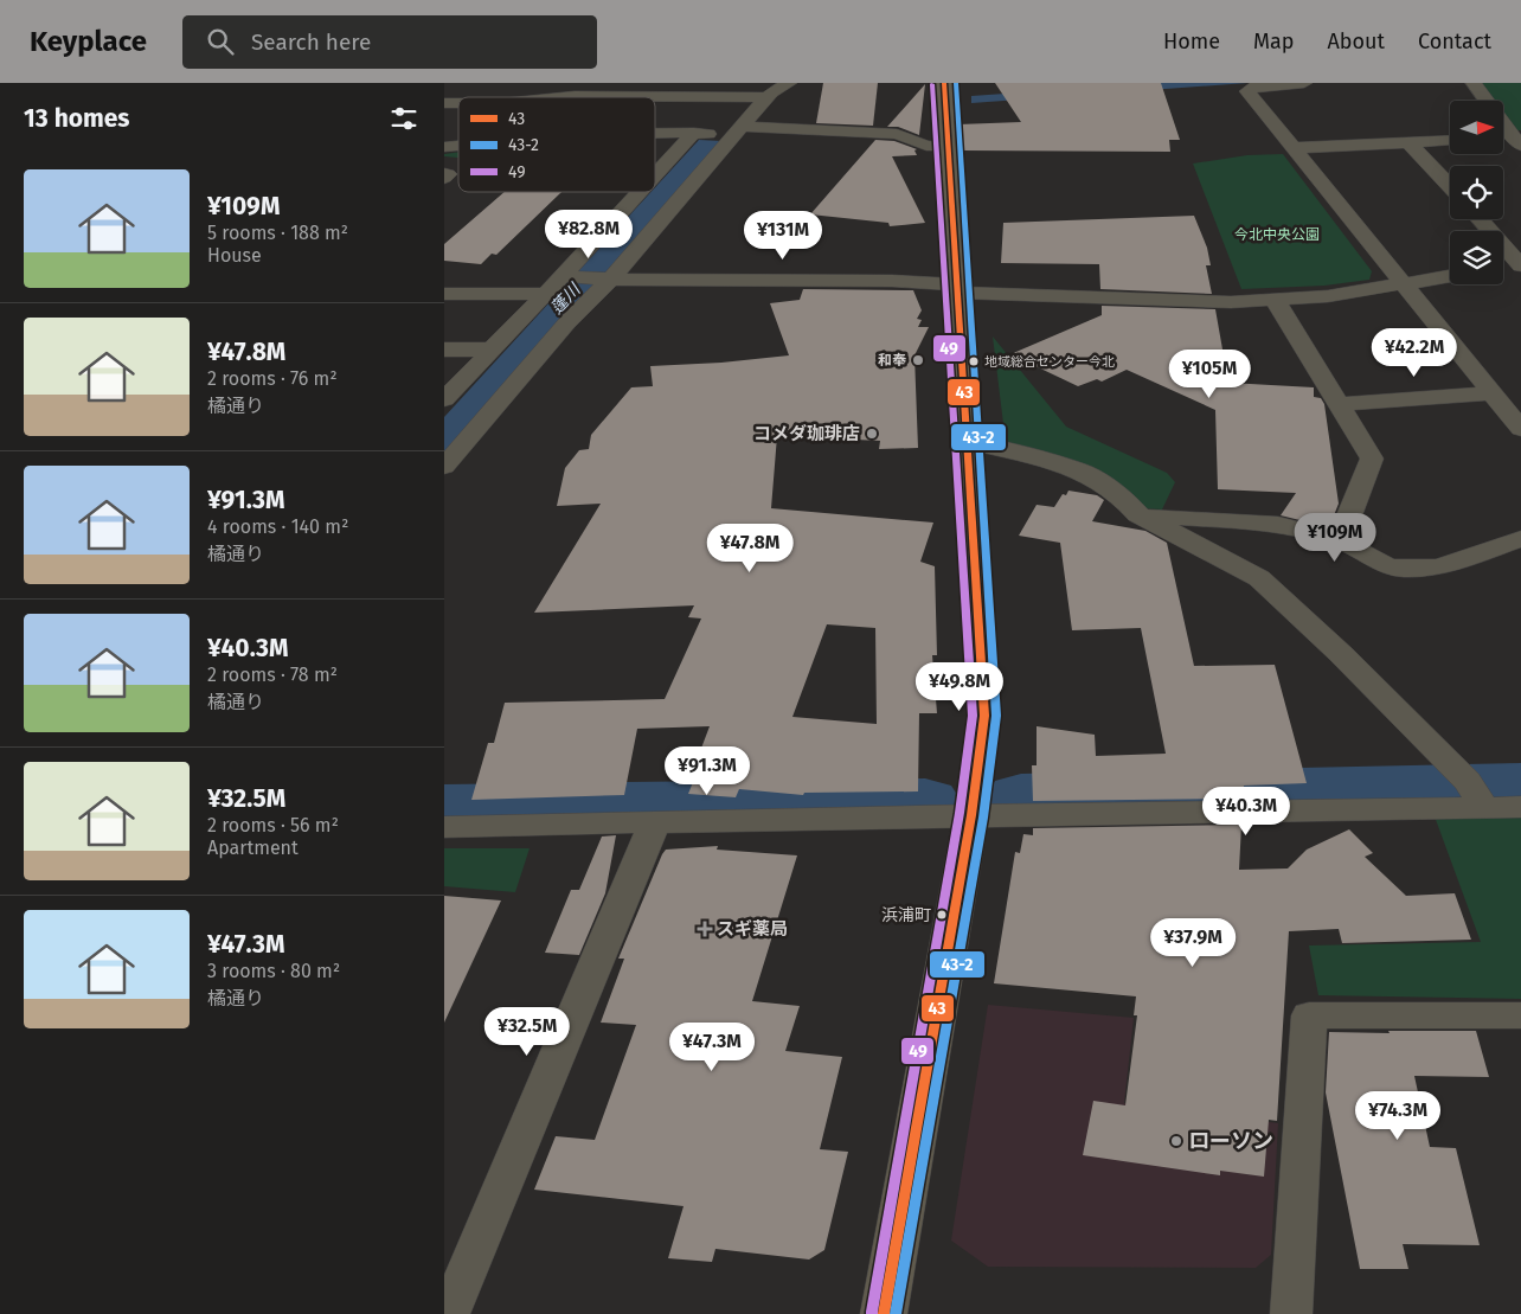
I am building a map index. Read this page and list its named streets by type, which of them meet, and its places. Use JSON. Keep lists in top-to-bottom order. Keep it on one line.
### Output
{"water":["蓬川"],"parks":["今北中央公園"],"places":{"other":["和奉","地域総合センター今北","コメダ珈琲店","浜浦町","ローソン"],"health":["スギ薬局"]},"lines":["transit line 43","transit line 43-2","transit line 49"],"legend":["43","43-2","49"],"north":"right","page":{"header":"Keyplace","search":"Search here","nav":["Home","Map","About","Contact"],"heading":"13 homes","list":[{"name":"¥109M","note":"5 rooms · 188 m² · House"},{"name":"¥47.8M","note":"2 rooms · 76 m² · 橘通り"},{"name":"¥91.3M","note":"4 rooms · 140 m² · 橘通り"},{"name":"¥40.3M","note":"2 rooms · 78 m² · 橘通り"},{"name":"¥32.5M","note":"2 rooms · 56 m² · Apartment"},{"name":"¥47.3M","note":"3 rooms · 80 m² · 橘通り"}],"price":["¥82.8M","¥131M","¥42.2M","¥105M","¥109M","¥47.8M","¥49.8M","¥91.3M","¥40.3M","¥37.9M","¥32.5M","¥47.3M","¥74.3M"]}}
